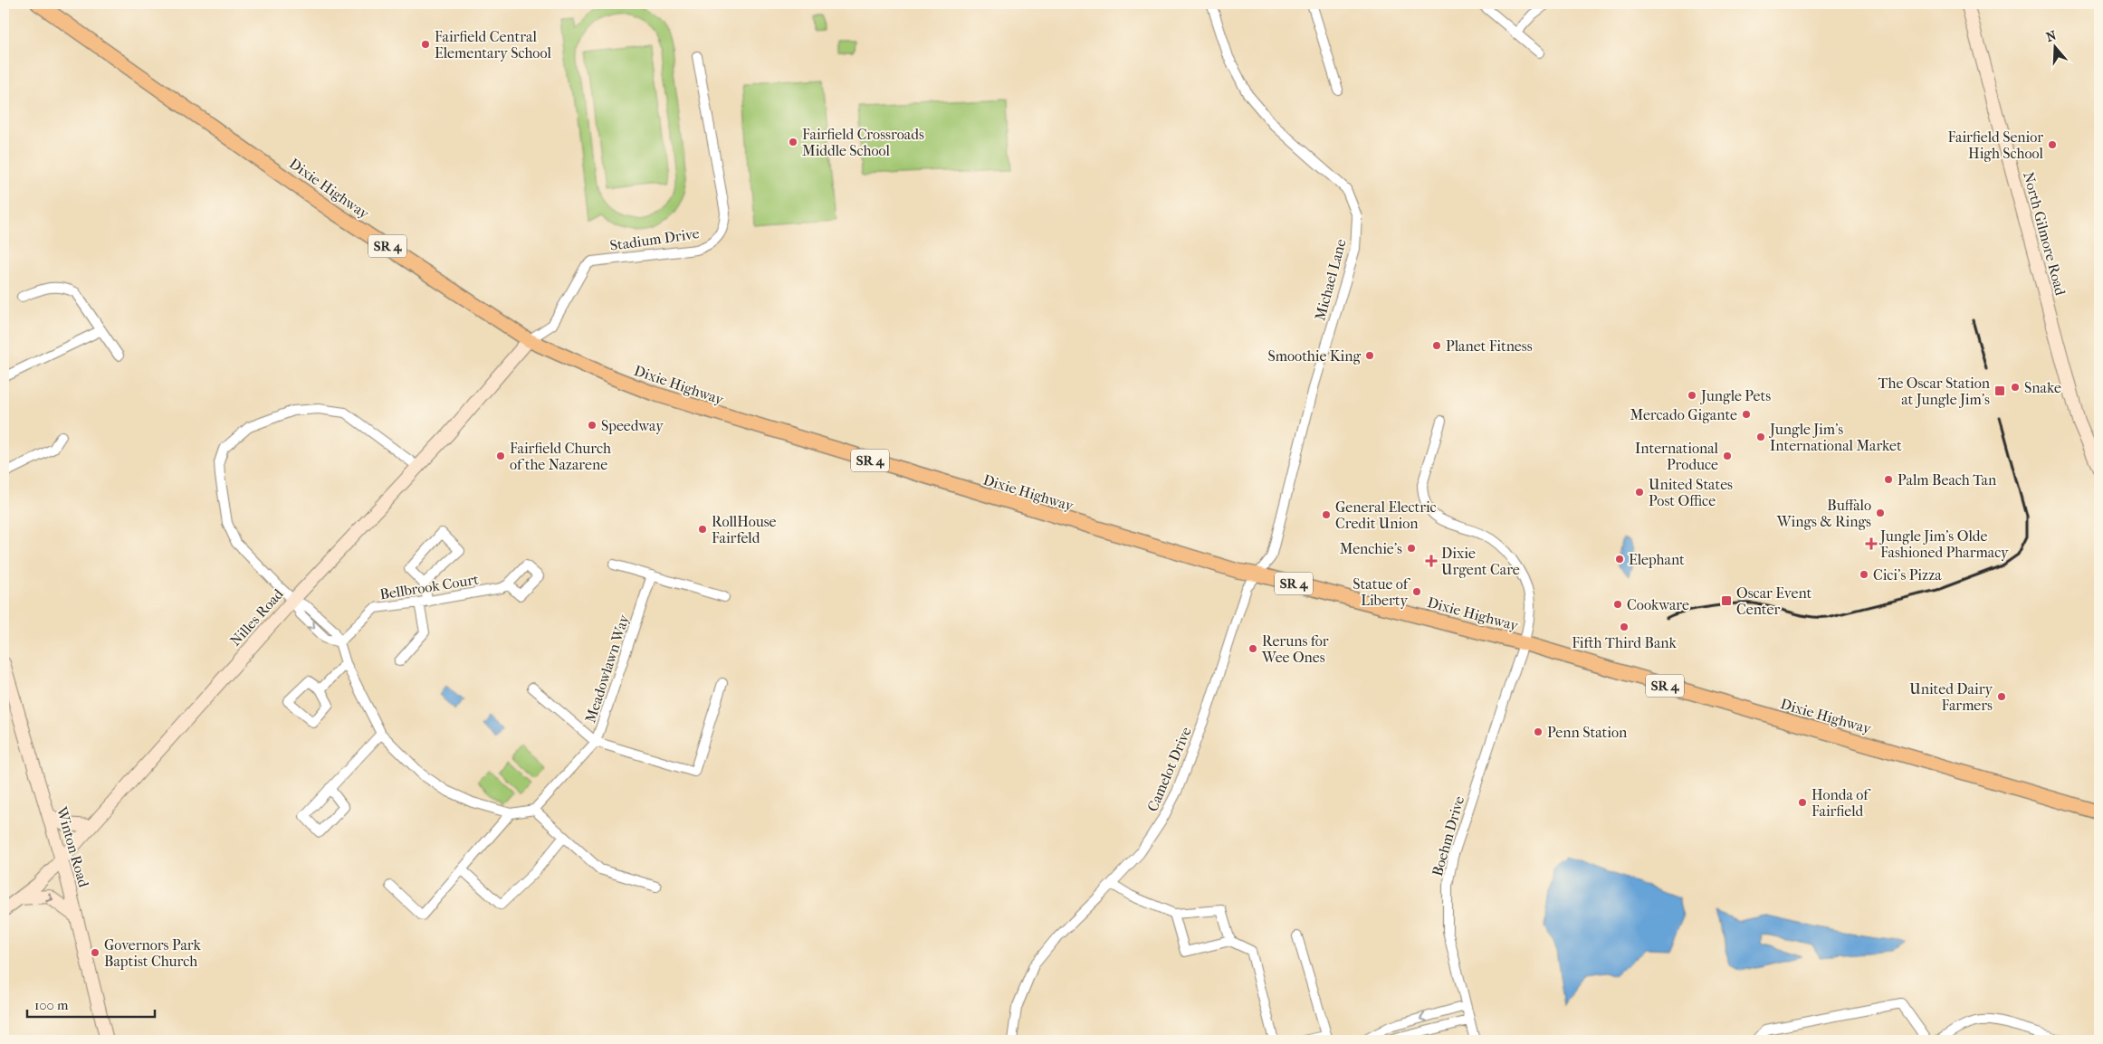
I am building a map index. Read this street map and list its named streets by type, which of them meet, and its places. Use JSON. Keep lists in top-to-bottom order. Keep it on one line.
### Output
{"streets":{"main road":["Dixie Highway","SR 4"],"street":["North Gilmore Road","Stadium Drive","Michael Lane","Bellbrook Court","Nilles Road","Meadowlawn Way","Camelot Drive","Boehm Drive","Winton Road"]},"crossings":[["Dixie Highway","Stadium Drive"],["Dixie Highway","Michael Lane"],["Dixie Highway","Nilles Road"],["Dixie Highway","Camelot Drive"],["Dixie Highway","Boehm Drive"],["Stadium Drive","Nilles Road"],["Michael Lane","Camelot Drive"],["Nilles Road","Winton Road"]],"places":{"other":["Fairfield Central Elementary School","Fairfield Crossroads Middle School","Fairfield Senior High School","Planet Fitness","Smoothie King","Snake","Jungle Pets","Mercado Gigante","Speedway","Jungle Jim’s International Market","Fairfield Church of the Nazarene","International Produce","Palm Beach Tan","United States Post Office","Buffalo Wings & Rings","General Electric Credit Union","RollHouse Fairfeld","Menchie's","Elephant","Cici’s Pizza","Statue of Liberty","Cookware","Fifth Third Bank","Reruns for Wee Ones","United Dairy Farmers","Penn Station","Honda of Fairfield","Governors Park Baptist Church"],"transit":["The Oscar Station at Jungle Jim's","Oscar Event Center"],"health":["Jungle Jim’s Olde Fashioned Pharmacy","Dixie Urgent Care"]},"scale_bar":"100 m","north":"top"}
